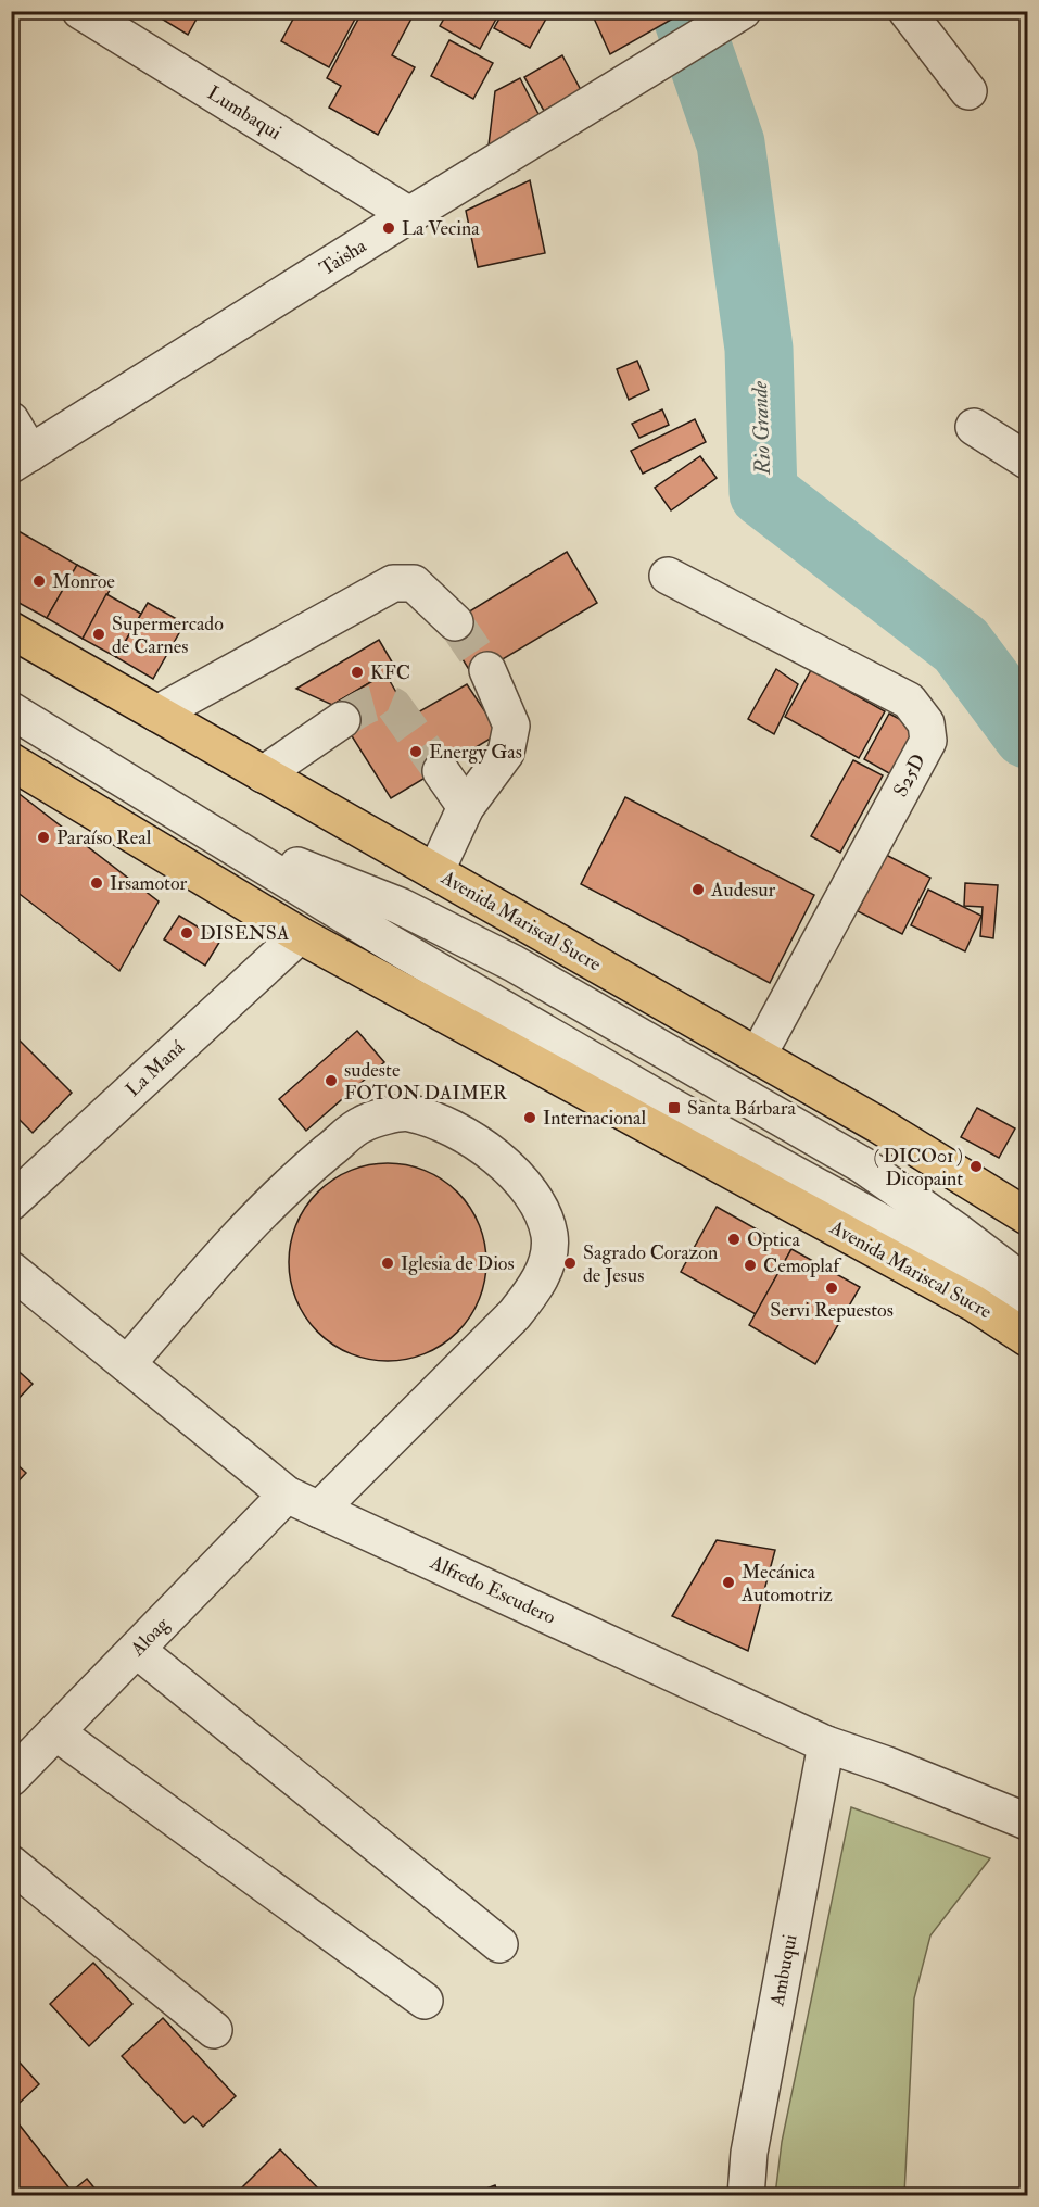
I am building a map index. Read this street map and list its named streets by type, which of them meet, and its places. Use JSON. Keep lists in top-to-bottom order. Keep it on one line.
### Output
{"streets":{"main road":["Avenida Mariscal Sucre"],"street":["Lumbaqui","Taisha","S25D","La Maná","Alfredo Escudero","Aloag","Ambuqui"]},"crossings":[["Lumbaqui","Taisha"],["S25D","Avenida Mariscal Sucre"],["Avenida Mariscal Sucre","La Maná"],["Alfredo Escudero","Aloag"],["Alfredo Escudero","Ambuqui"]],"water":["Rio Grande"],"places":{"other":["La Vecina","Monroe","Supermercado de Carnes","KFC","Energy Gas","Paraíso Real","Irsamotor","Audesur","DISENSA","sudeste FOTON DAIMER","Internacional","( DICO01 ) Dicopaint","Optica","Iglesia de Dios","Sagrado Corazon de Jesus","Cemoplaf","Servi Repuestos","Mecánica Automotriz"],"transit":["Santa Bárbara"]}}
